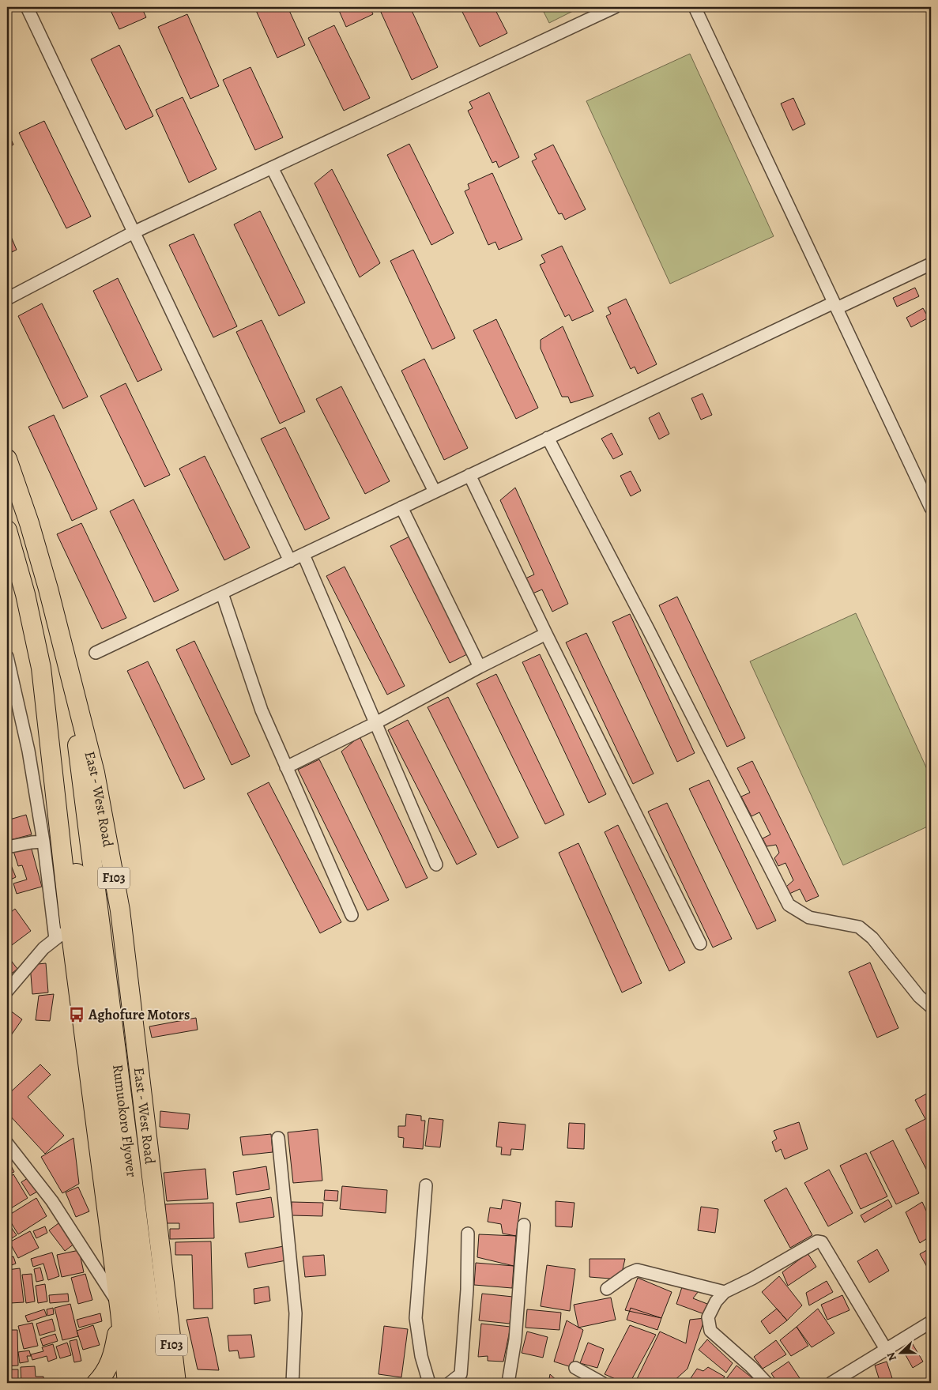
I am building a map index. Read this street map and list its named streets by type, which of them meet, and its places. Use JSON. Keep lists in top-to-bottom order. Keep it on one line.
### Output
{"streets":{"main road":["East - West Road","F103","Rumuokoro Flyover"]},"places":{"bus stop":["Aghofure Motors"]},"north":"left"}
